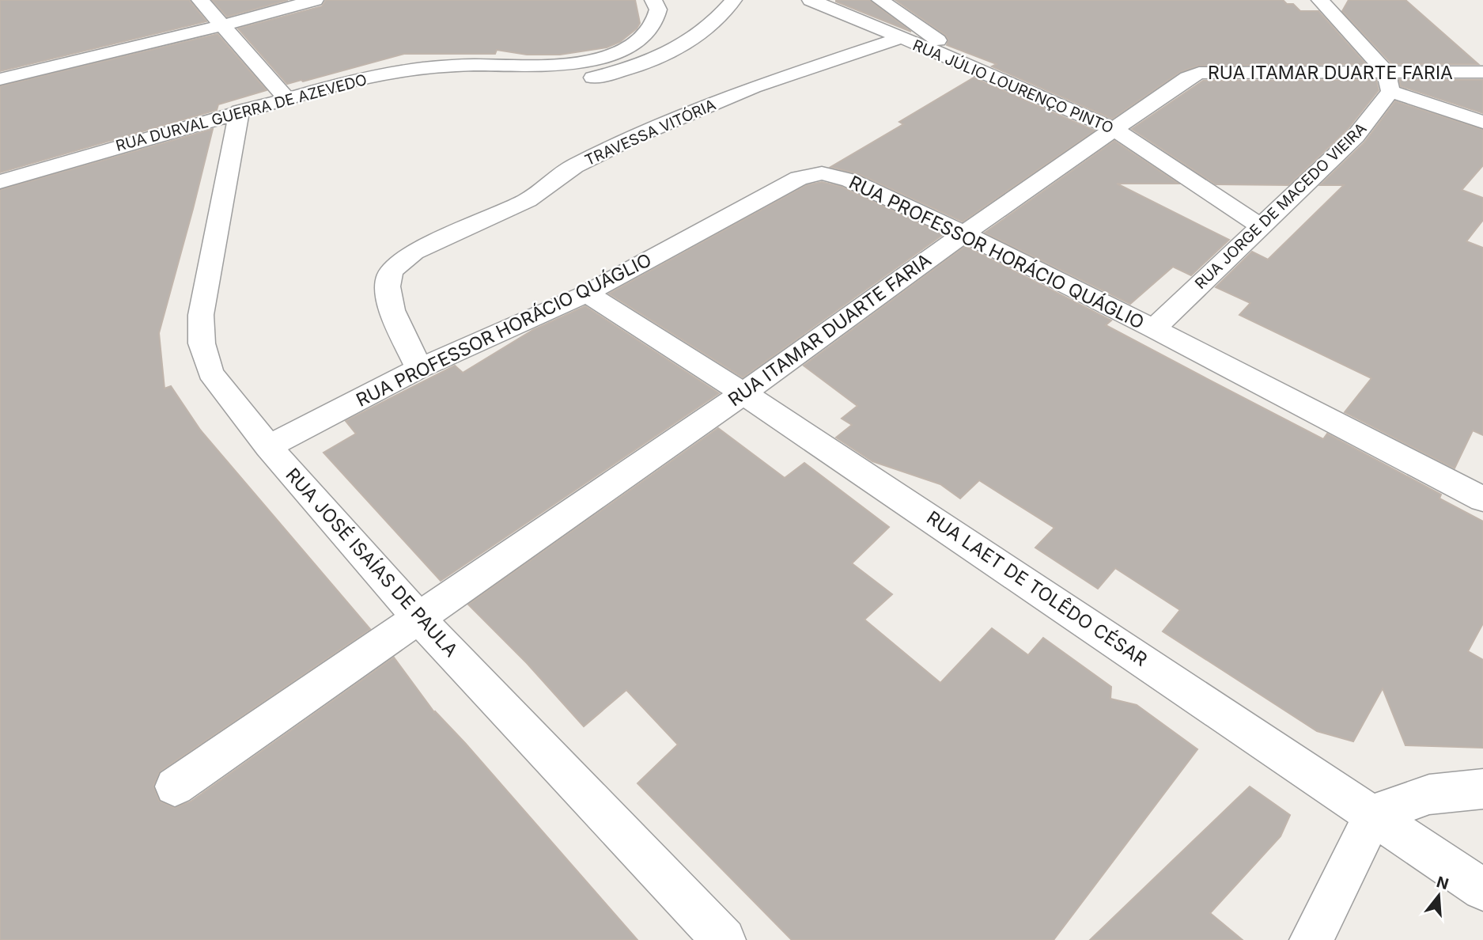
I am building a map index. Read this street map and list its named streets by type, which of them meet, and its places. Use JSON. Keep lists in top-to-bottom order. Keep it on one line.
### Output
{"streets":{"street":["RUA ITAMAR DUARTE FARIA","RUA JÚLIO LOURENÇO PINTO","RUA DURVAL GUERRA DE AZEVEDO","TRAVESSA VITÓRIA","RUA JORGE DE MACEDO VIEIRA","RUA PROFESSOR HORÁCIO QUÁGLIO","RUA JOSÉ ISAÍAS DE PAULA","RUA LAET DE TOLÊDO CÉSAR"]},"crossings":[["RUA ITAMAR DUARTE FARIA","RUA JÚLIO LOURENÇO PINTO"],["RUA ITAMAR DUARTE FARIA","RUA JORGE DE MACEDO VIEIRA"],["RUA ITAMAR DUARTE FARIA","RUA PROFESSOR HORÁCIO QUÁGLIO"],["RUA ITAMAR DUARTE FARIA","RUA JOSÉ ISAÍAS DE PAULA"],["RUA ITAMAR DUARTE FARIA","RUA LAET DE TOLÊDO CÉSAR"],["RUA JÚLIO LOURENÇO PINTO","TRAVESSA VITÓRIA"],["RUA JÚLIO LOURENÇO PINTO","RUA JORGE DE MACEDO VIEIRA"],["RUA DURVAL GUERRA DE AZEVEDO","RUA JOSÉ ISAÍAS DE PAULA"],["TRAVESSA VITÓRIA","RUA PROFESSOR HORÁCIO QUÁGLIO"],["RUA JORGE DE MACEDO VIEIRA","RUA PROFESSOR HORÁCIO QUÁGLIO"],["RUA PROFESSOR HORÁCIO QUÁGLIO","RUA JOSÉ ISAÍAS DE PAULA"],["RUA PROFESSOR HORÁCIO QUÁGLIO","RUA LAET DE TOLÊDO CÉSAR"]],"north":"top"}
